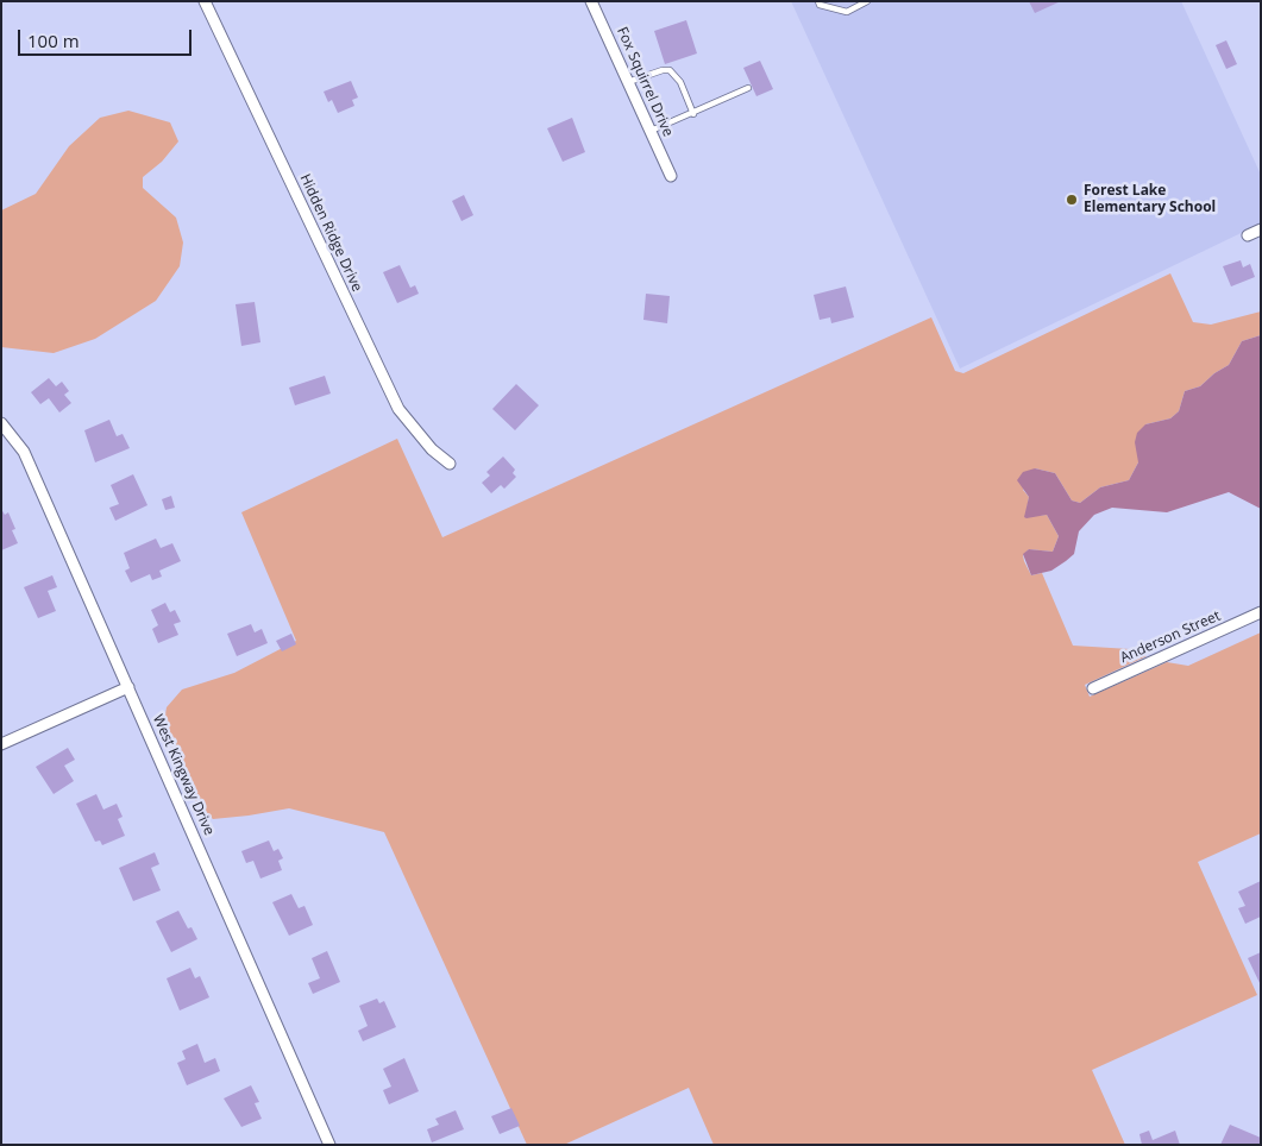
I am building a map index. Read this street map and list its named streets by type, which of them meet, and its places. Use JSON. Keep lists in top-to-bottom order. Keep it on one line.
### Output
{"streets":{"street":["Fox Squirrel Drive","Hidden Ridge Drive","Anderson Street","West Kingway Drive"]},"places":["Forest Lake Elementary School"],"scale_bar":"100 m"}
